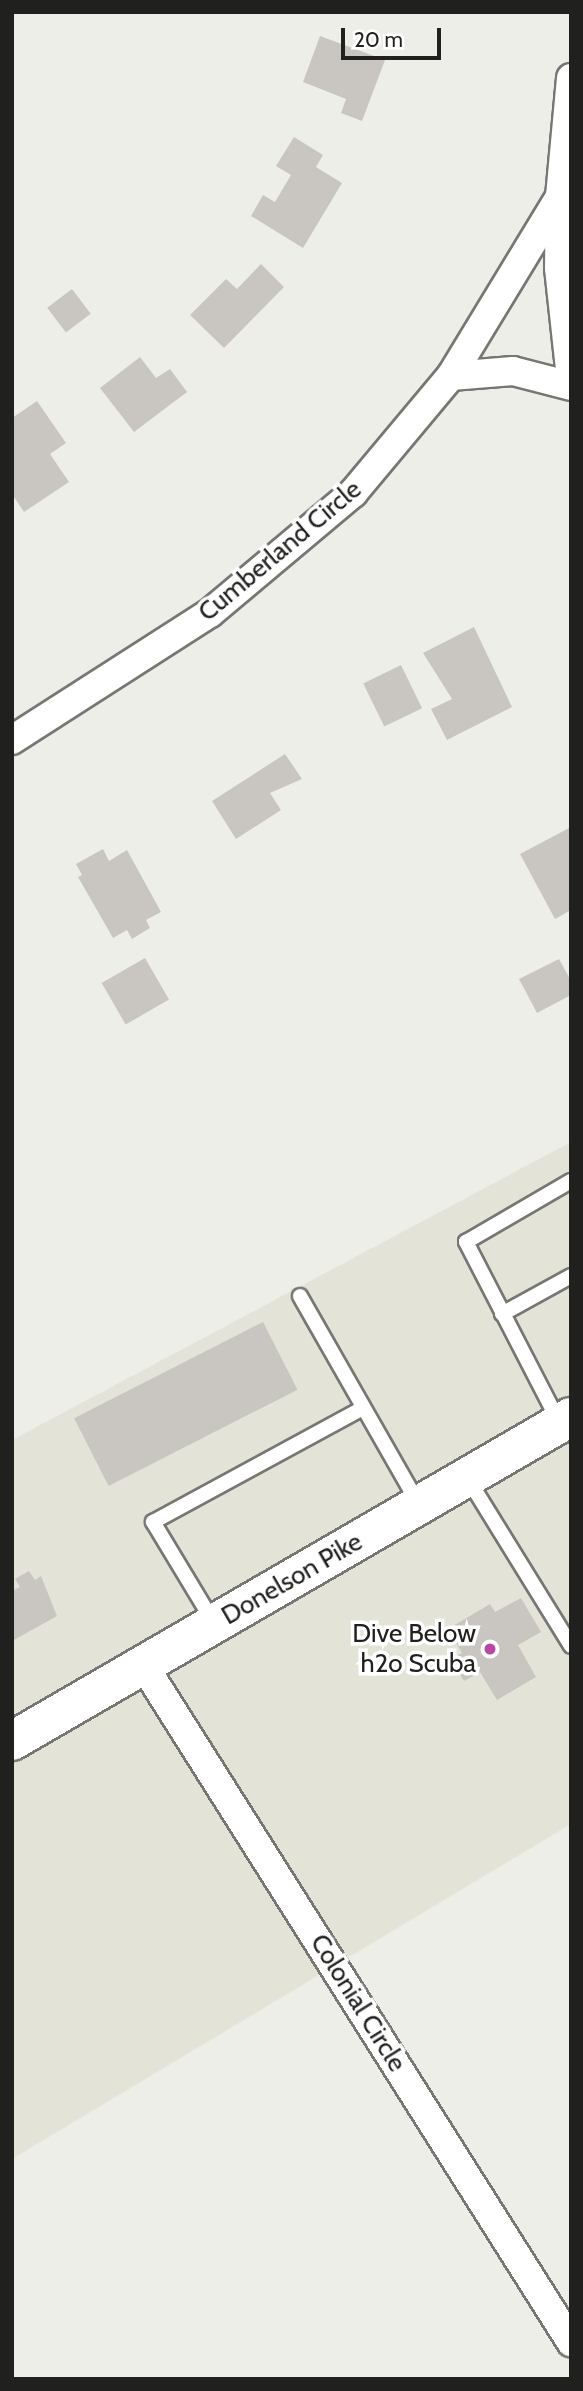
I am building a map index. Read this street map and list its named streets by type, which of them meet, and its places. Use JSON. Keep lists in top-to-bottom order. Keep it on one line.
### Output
{"streets":{"main road":["Donelson Pike"],"street":["Cumberland Circle","Colonial Circle"]},"crossings":[["Donelson Pike","Colonial Circle"]],"places":["Dive Below h2o Scuba"],"scale_bar":"20 m"}
